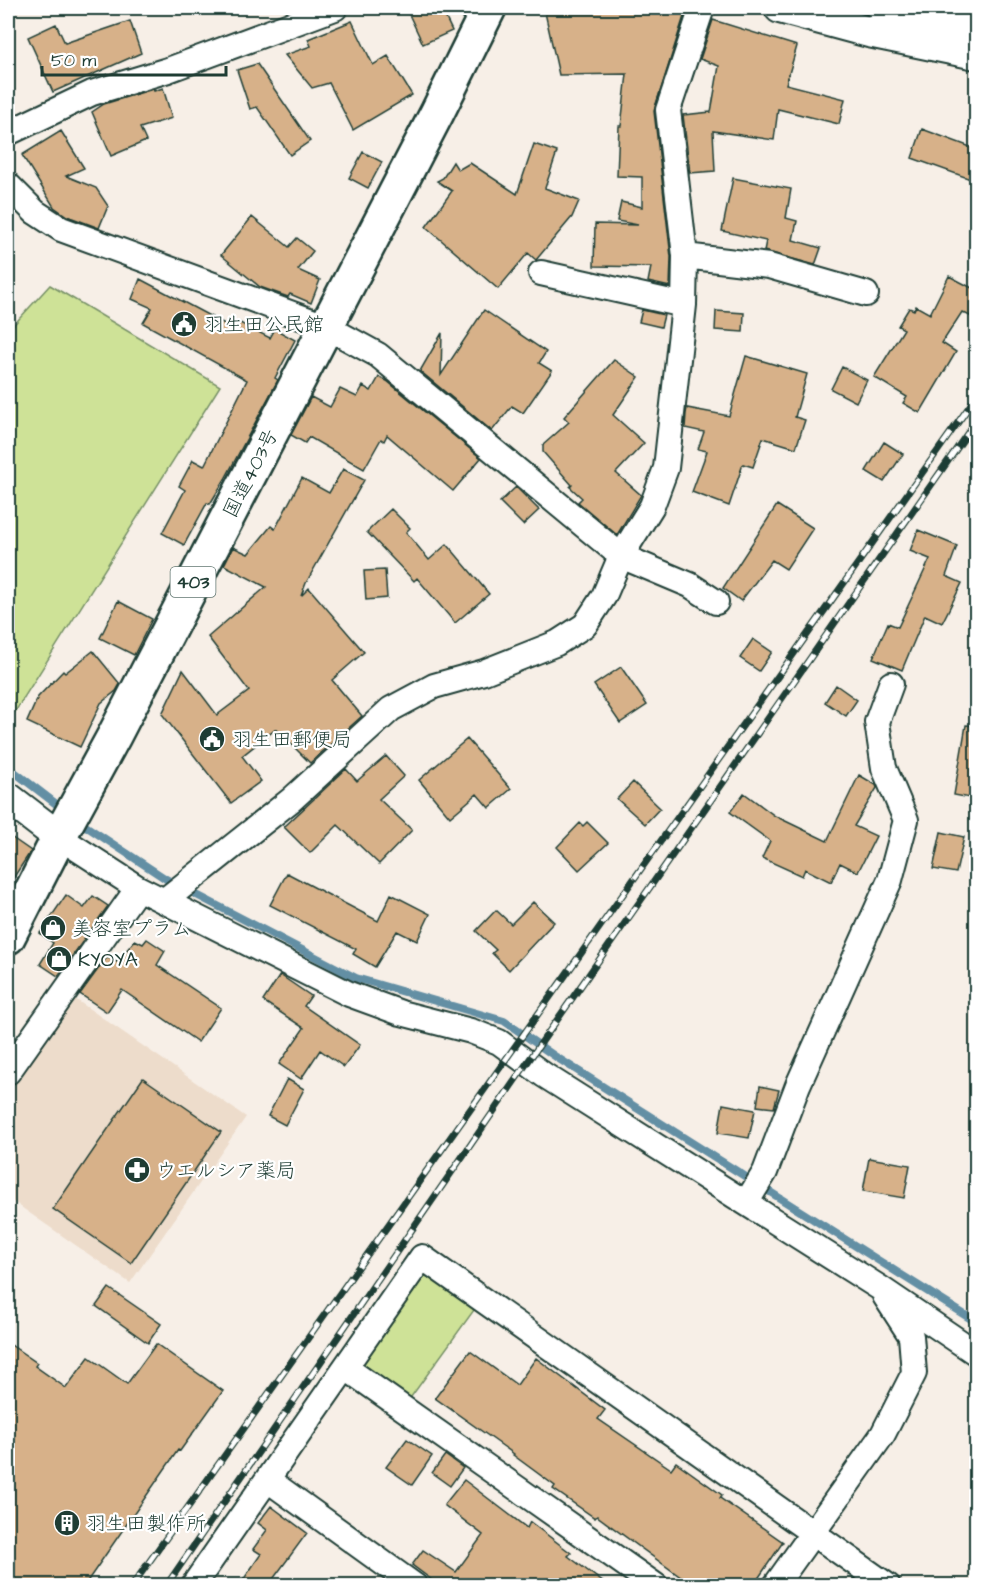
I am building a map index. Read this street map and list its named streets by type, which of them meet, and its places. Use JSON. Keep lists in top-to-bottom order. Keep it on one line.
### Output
{"streets":{"highway":["国道403号","403"]},"places":{"public building":["羽生田公民館","羽生田郵便局"],"shop":["美容室プラム","KYOYA"],"pharmacy":["ウエルシア薬局"],"building":["羽生田製作所"]},"scale_bar":"50 m"}
